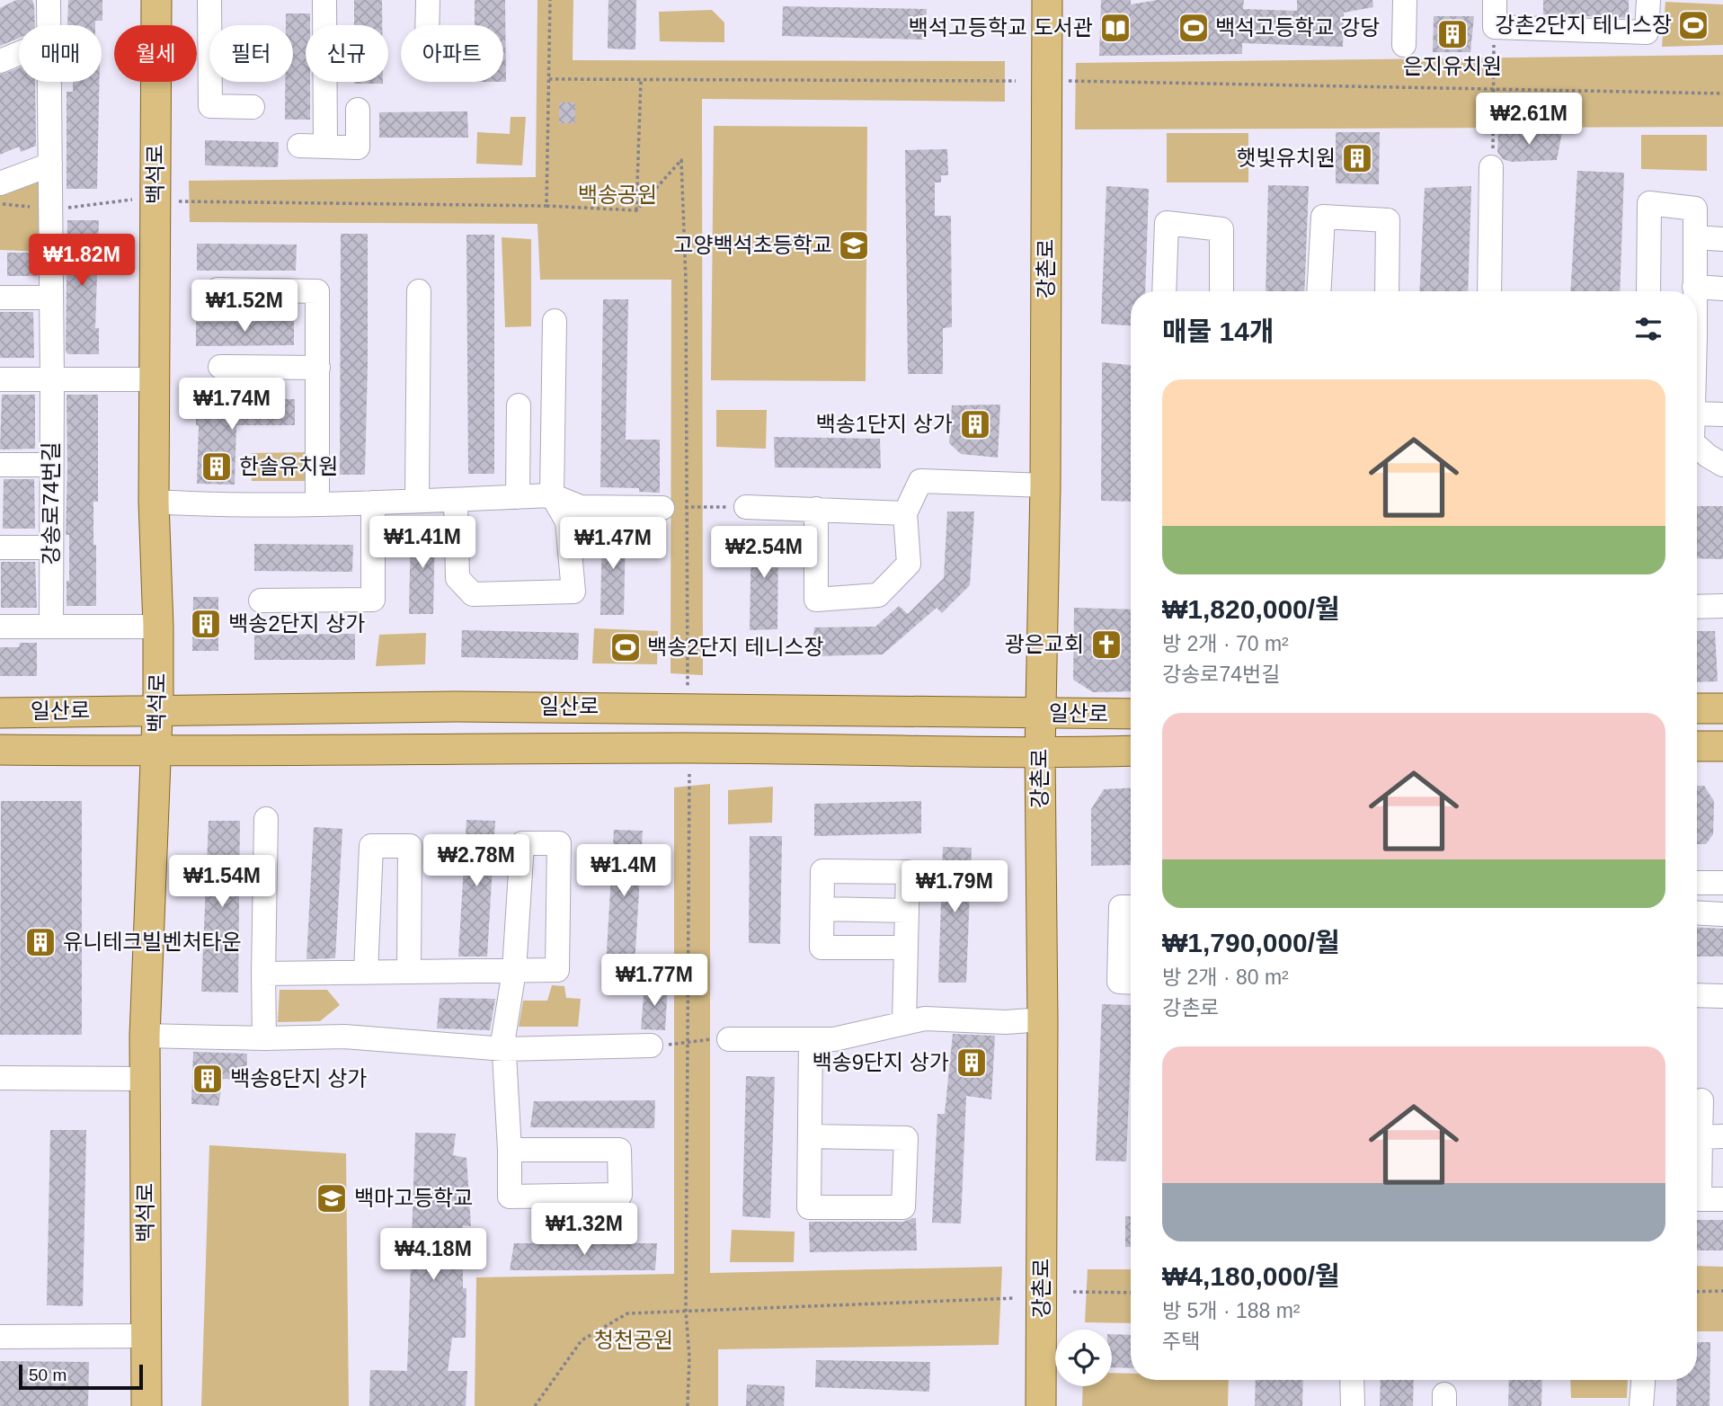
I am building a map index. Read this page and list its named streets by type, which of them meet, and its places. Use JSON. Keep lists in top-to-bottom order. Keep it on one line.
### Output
{"streets":{"main road":["백석로","강촌로","일산로"],"street":["강송로74번길"]},"crossings":[["백석로","일산로"],["강촌로","일산로"]],"parks":["백송공원","청천공원"],"places":{"sports":["강촌2단지 테니스장","백석고등학교 강당","백송2단지 테니스장"],"library":["백석고등학교 도서관"],"building":["은지유치원","햇빛유치원","백송1단지 상가","한솔유치원","백송2단지 상가","유니테크빌벤처타운","백송9단지 상가","백송8단지 상가"],"school or university":["고양백석초등학교","백마고등학교"],"church":["광은교회"]},"scale_bar":"50 m","page":{"chip":["매매","월세","필터","신규","아파트"],"price":["₩2.61M","₩1.82M","₩1.52M","₩1.74M","₩1.41M","₩1.47M","₩2.54M","₩2.78M","₩1.4M","₩1.54M","₩1.79M","₩1.77M","₩1.32M","₩4.18M"],"heading":"매물 14개","list":[{"name":"₩1,820,000/월","note":"방 2개 · 70 m² · 강송로74번길"},{"name":"₩1,790,000/월","note":"방 2개 · 80 m² · 강촌로"},{"name":"₩4,180,000/월","note":"방 5개 · 188 m² · 주택"}],"scale":"50 m"}}
